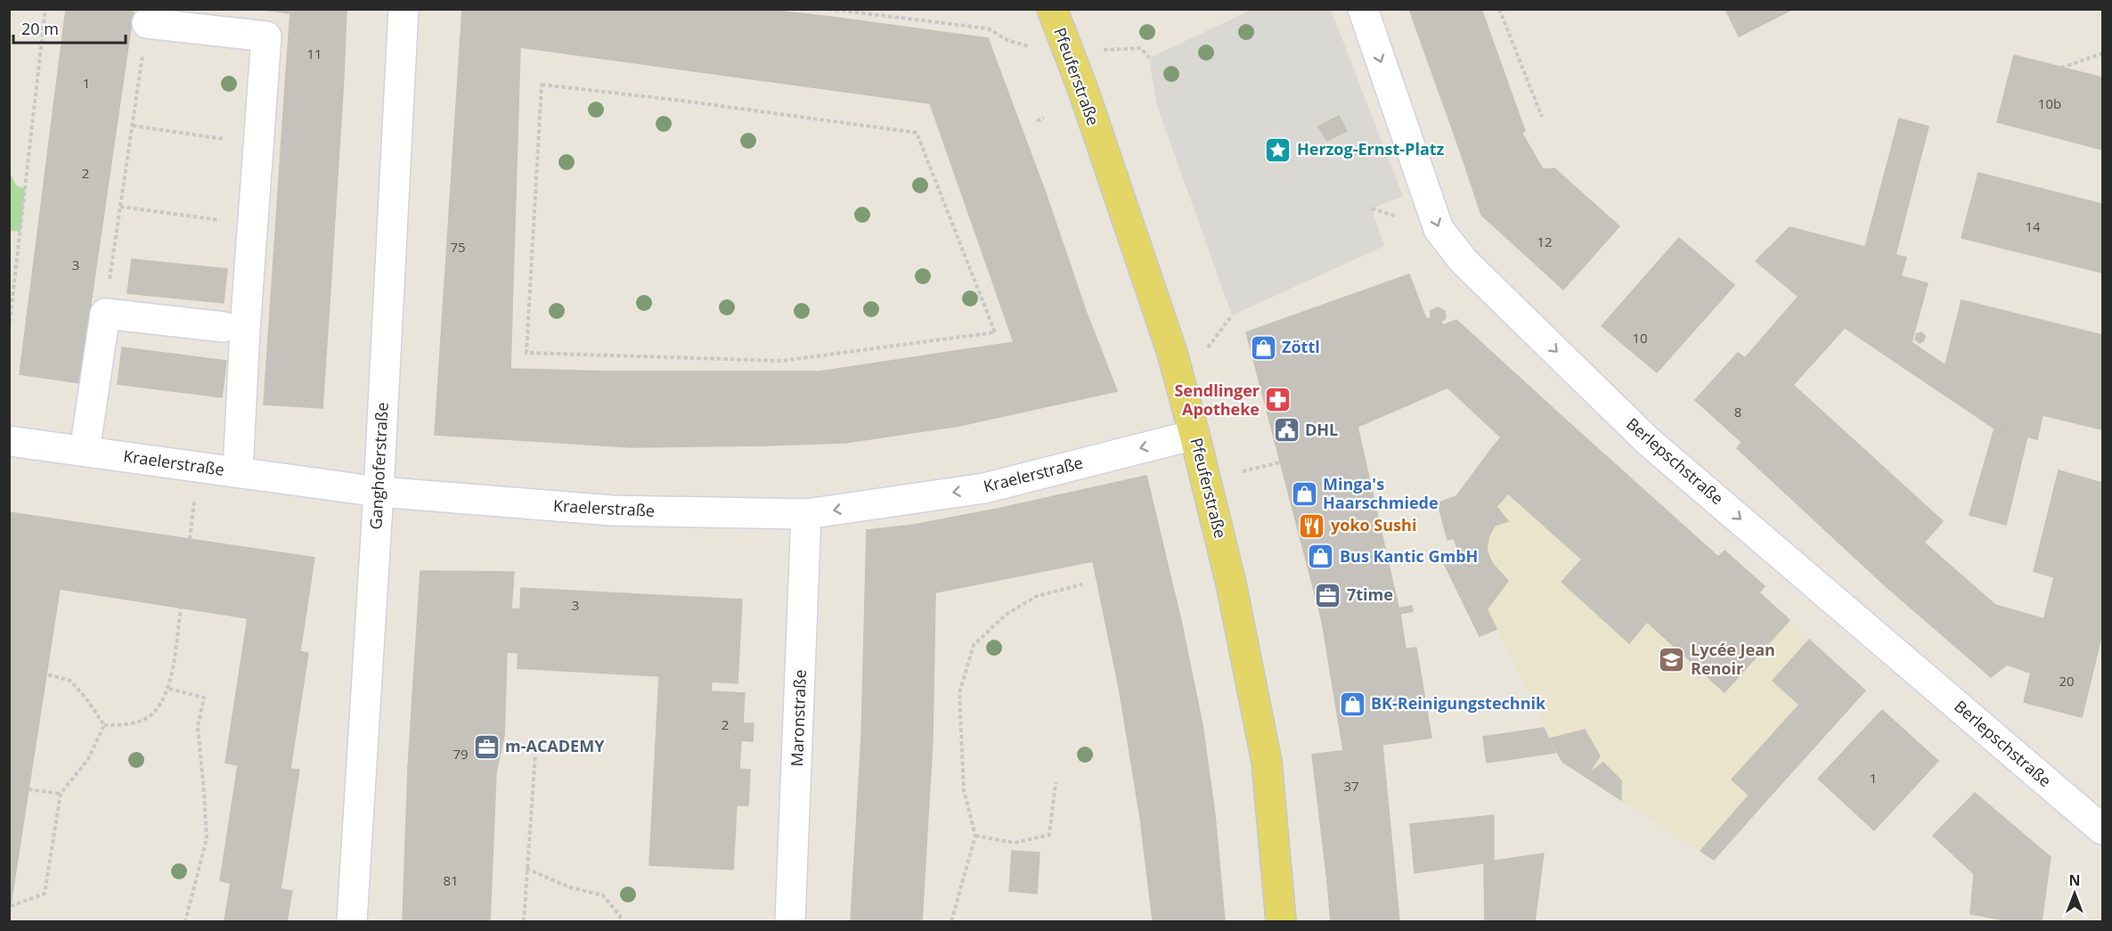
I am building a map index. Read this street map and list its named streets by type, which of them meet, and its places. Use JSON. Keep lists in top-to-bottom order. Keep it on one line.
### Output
{"streets":{"main road":["Pfeuferstraße"],"street":["Berlepschstraße","Kraelerstraße","Ganghoferstraße","Maronstraße"]},"crossings":[["Pfeuferstraße","Kraelerstraße"],["Kraelerstraße","Ganghoferstraße"],["Kraelerstraße","Maronstraße"]],"one_way":["Berlepschstraße"],"places":{"place":["Herzog-Ernst-Platz"],"shop":["Zöttl","Minga's Haarschmiede","Bus Kantic GmbH","BK-Reinigungstechnik"],"pharmacy":["Sendlinger Apotheke"],"public building":["DHL"],"restaurant":["yoko Sushi"],"office":["7time","m-ACADEMY"],"school or university":["Lycée Jean Renoir"]},"house_numbers":["11","1","10b","2","14","12","75","3","10","8","3","20","2","79","1","37","81"],"scale_bar":"20 m","north":"top"}
